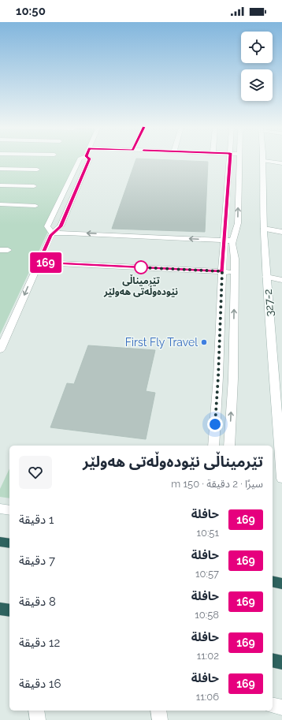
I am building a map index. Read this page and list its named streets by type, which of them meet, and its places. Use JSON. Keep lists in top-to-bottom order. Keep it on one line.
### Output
{"streets":{"street":["327-2"]},"places":["تێرمیناڵی نێودەوڵەتی هەولێر","First Fly Travel"],"lines":["bus line 169"],"page":{"status":"10:50","on_map":"169","heading":["تێرمیناڵی نێودەوڵەتی هەولێر","سيرًا · 2 دقيقة · 150 m"],"list":[{"mark":"169","name":"حافلة","note":"10:51","value":"1 دقيقة"},{"mark":"169","name":"حافلة","note":"10:57","value":"7 دقيقة"},{"mark":"169","name":"حافلة","note":"10:58","value":"8 دقيقة"},{"mark":"169","name":"حافلة","note":"11:02","value":"12 دقيقة"},{"mark":"169","name":"حافلة","note":"11:06","value":"16 دقيقة"}]}}
